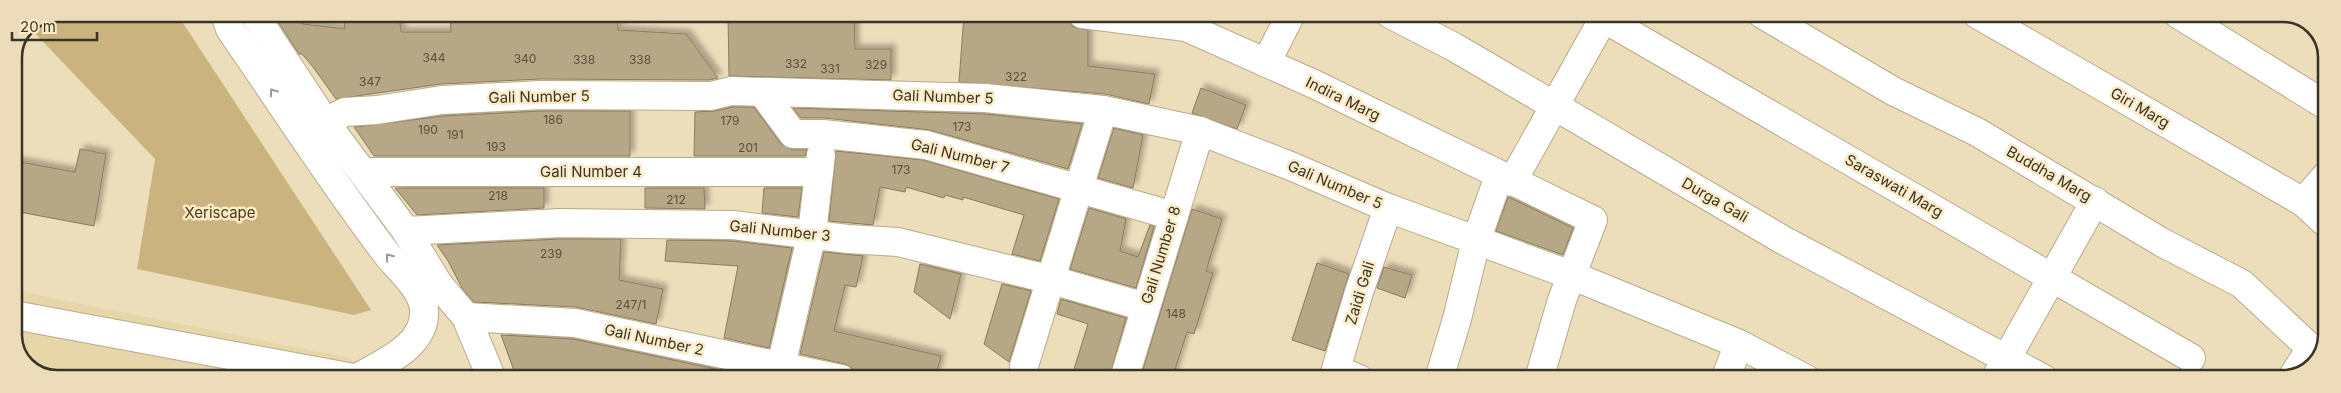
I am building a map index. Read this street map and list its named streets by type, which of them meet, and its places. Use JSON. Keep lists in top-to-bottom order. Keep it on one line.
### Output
{"streets":{"street":["Gali Number 5","Indira Marg","Giri Marg","Gali Number 7","Gali Number 4","Buddha Marg","Saraswati Marg","Durga Gali","Gali Number 3","Gali Number 8","Zaidi Gali","Gali Number 2"]},"crossings":[["Gali Number 5","Indira Marg"],["Gali Number 5","Gali Number 7"],["Gali Number 5","Gali Number 8"],["Gali Number 5","Zaidi Gali"],["Gali Number 7","Gali Number 8"],["Gali Number 3","Gali Number 8"]],"parks":["Xeriscape"],"house_numbers":["344","340","338","338","332","329","331","322","347","186","179","173","190","191","193","201","173","218","212","239","247/1","148"],"scale_bar":"20 m"}
